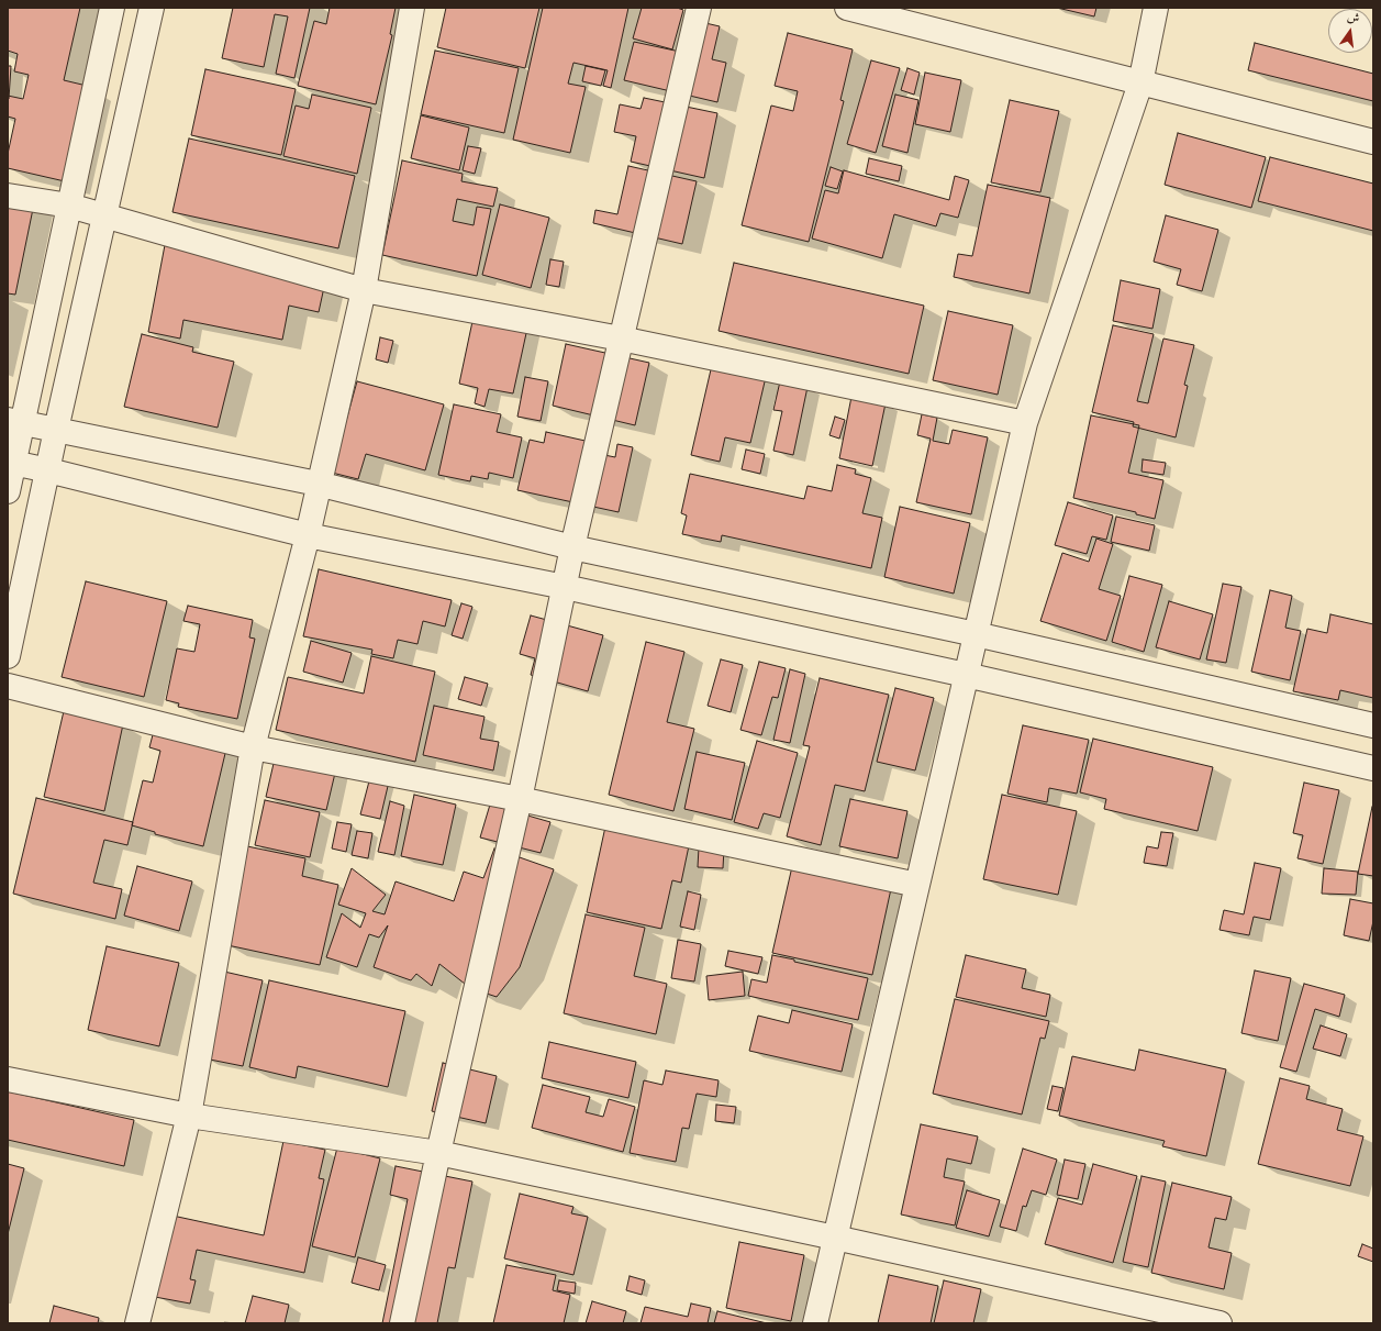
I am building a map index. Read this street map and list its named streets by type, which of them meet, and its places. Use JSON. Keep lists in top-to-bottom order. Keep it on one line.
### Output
{"north":"top"}
